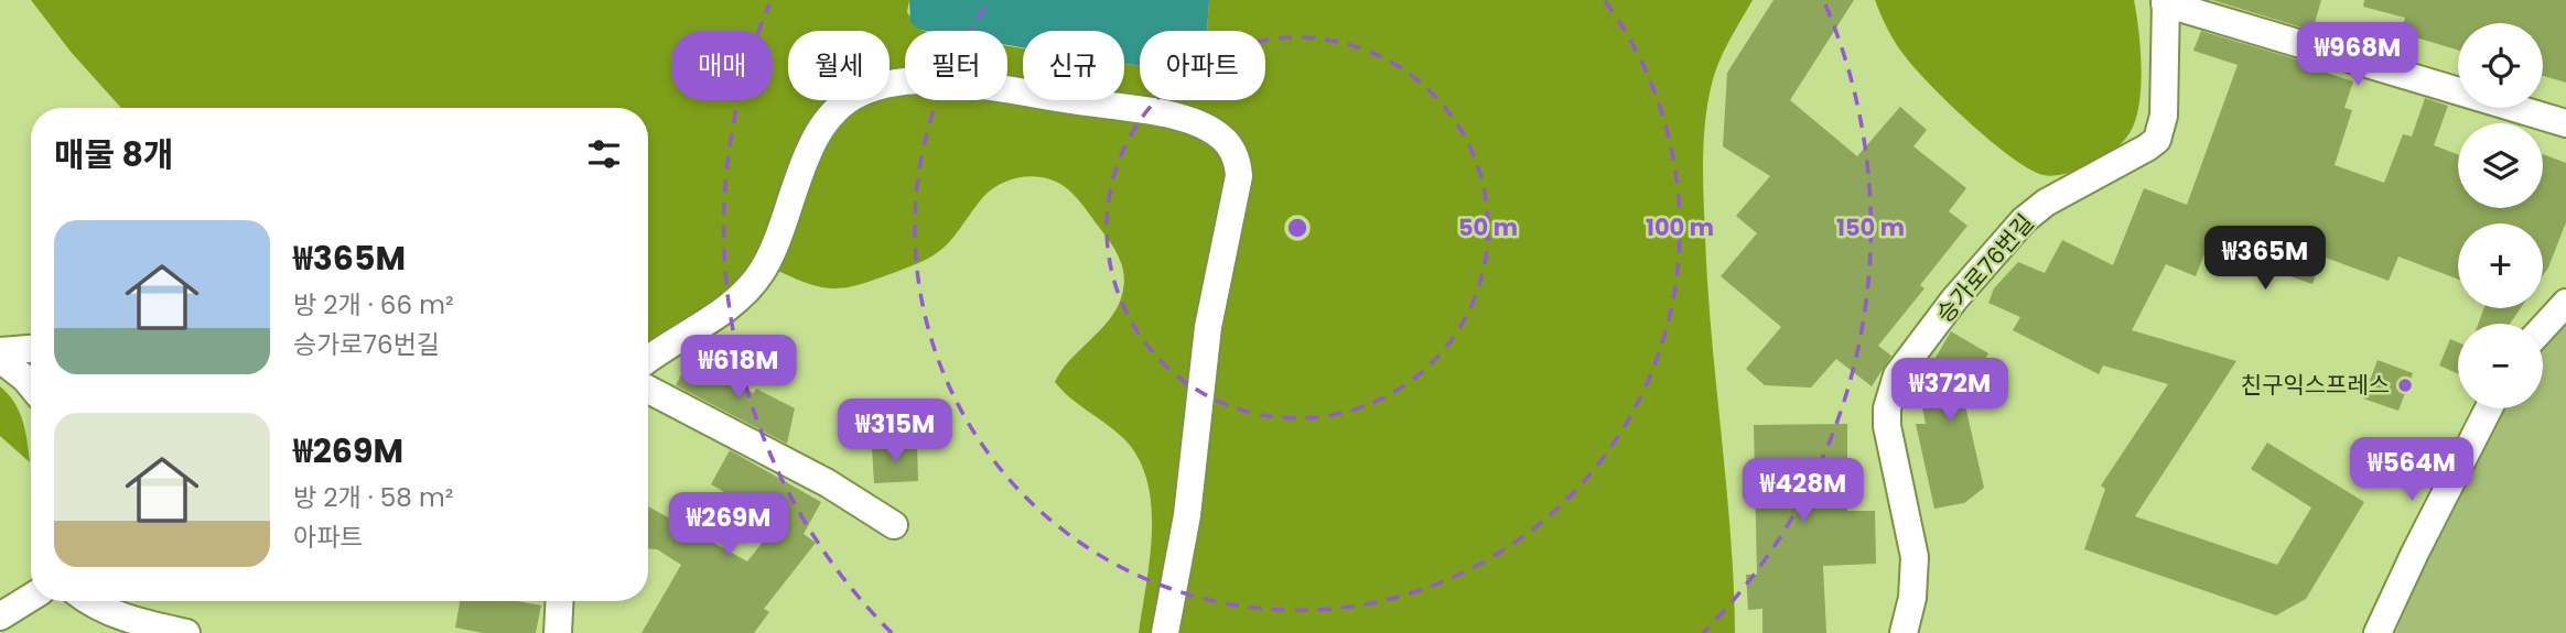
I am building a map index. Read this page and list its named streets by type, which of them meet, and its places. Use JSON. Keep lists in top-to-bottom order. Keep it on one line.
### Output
{"streets":{"street":["승가로76번길"]},"places":["친구익스프레스"],"page":{"price":["₩968M","₩365M","₩618M","₩372M","₩315M","₩564M","₩428M","₩269M"],"map_buttons":["+","−"],"chip":["매매","월세","필터","신규","아파트"],"heading":"매물 8개","list":[{"name":"₩365M","note":"방 2개 · 66 m² · 승가로76번길"},{"name":"₩269M","note":"방 2개 · 58 m² · 아파트"}]},"rings":["50 m","100 m","150 m"]}
